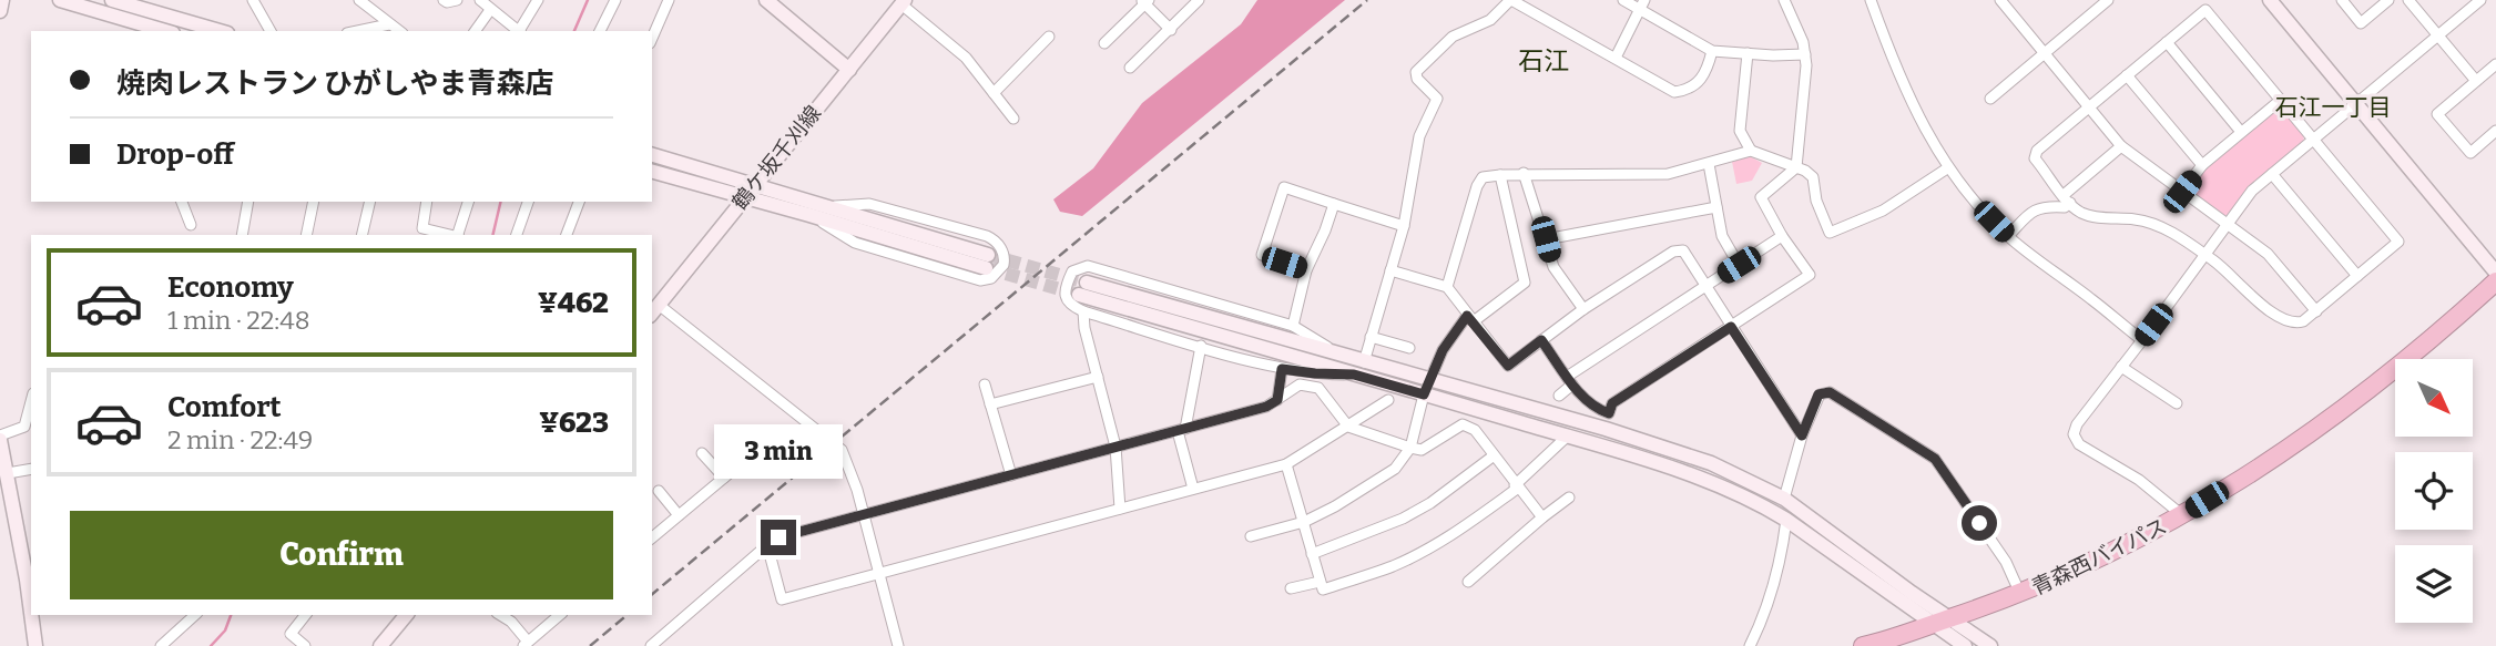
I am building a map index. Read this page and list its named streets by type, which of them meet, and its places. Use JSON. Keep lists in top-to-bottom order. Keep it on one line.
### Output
{"streets":{"highway":["青森西バイパス"],"street":["鶴ケ坂千刈線"]},"districts":["石江","石江一丁目"],"north":"bottom right","page":{"banner":["焼肉レストラン ひがしやま青森店","Drop-off"],"list":[{"name":"Economy","note":"1 min · 22:48","value":"¥462"},{"name":"Comfort","note":"2 min · 22:49","value":"¥623"}],"bubble":"3 min","buttons":"Confirm"}}
